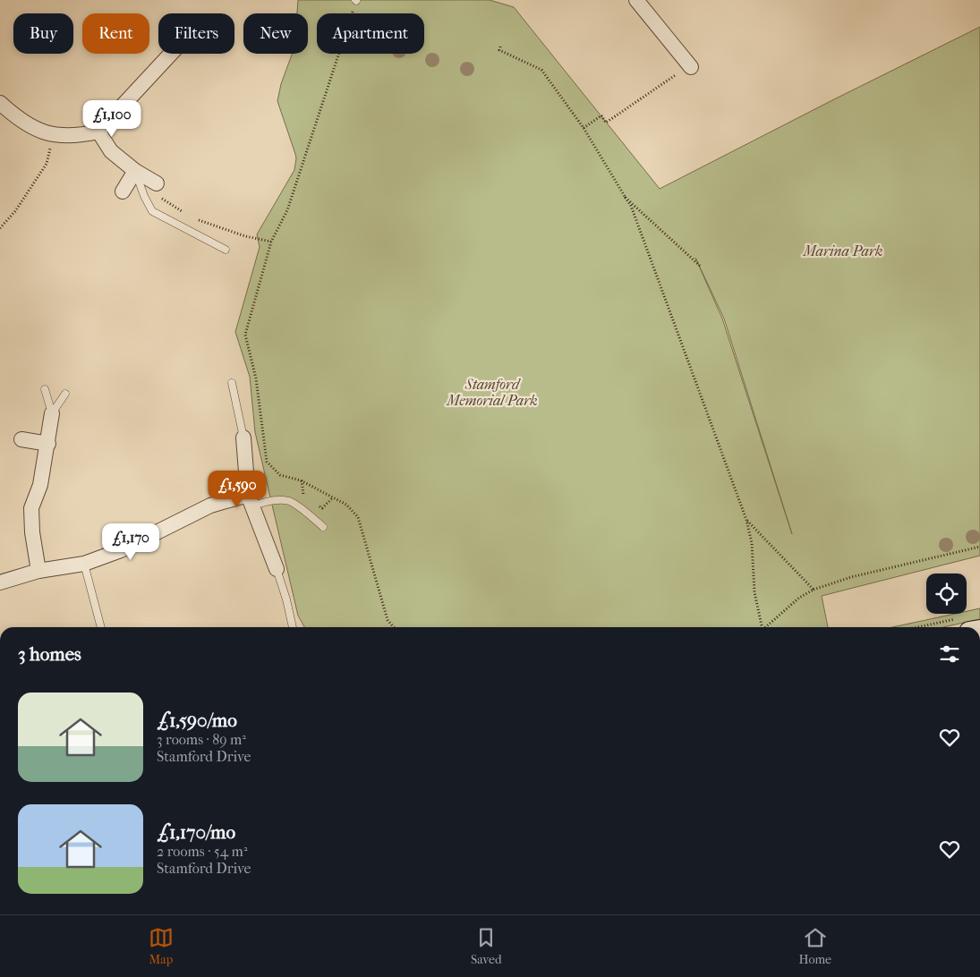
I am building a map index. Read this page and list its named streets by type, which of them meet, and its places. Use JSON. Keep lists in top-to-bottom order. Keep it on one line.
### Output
{"parks":["Marina Park","Stamford Memorial Park"],"page":{"chip":["Buy","Rent","Filters","New","Apartment"],"price":["£1,100","£1,590","£1,170"],"heading":"3 homes","list":[{"name":"£1,590/mo","note":"3 rooms · 89 m² · Stamford Drive"},{"name":"£1,170/mo","note":"2 rooms · 54 m² · Stamford Drive"}],"tabs":["Map","Saved","Home"]}}
